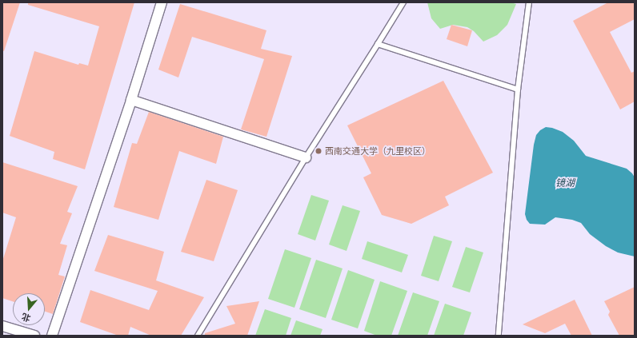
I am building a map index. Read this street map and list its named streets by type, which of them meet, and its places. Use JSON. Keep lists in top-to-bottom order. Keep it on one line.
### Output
{"water":["镜湖"],"places":["西南交通大学（九里校区）"],"north":"bottom"}
